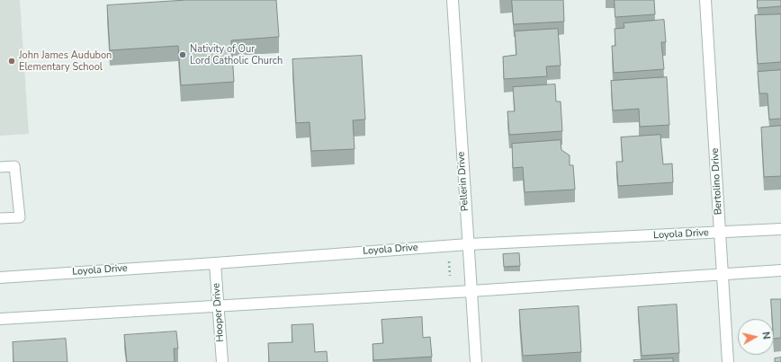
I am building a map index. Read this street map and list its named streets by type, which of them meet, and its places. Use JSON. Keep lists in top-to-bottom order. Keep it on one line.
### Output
{"streets":{"main road":["Pellerin Drive","Bertolino Drive","Loyola Drive","Hooper Drive"]},"crossings":[["Pellerin Drive","Loyola Drive"],["Bertolino Drive","Loyola Drive"],["Loyola Drive","Hooper Drive"]],"places":["Nativity of Our Lord Catholic Church","John James Audubon Elementary School"],"north":"right"}
